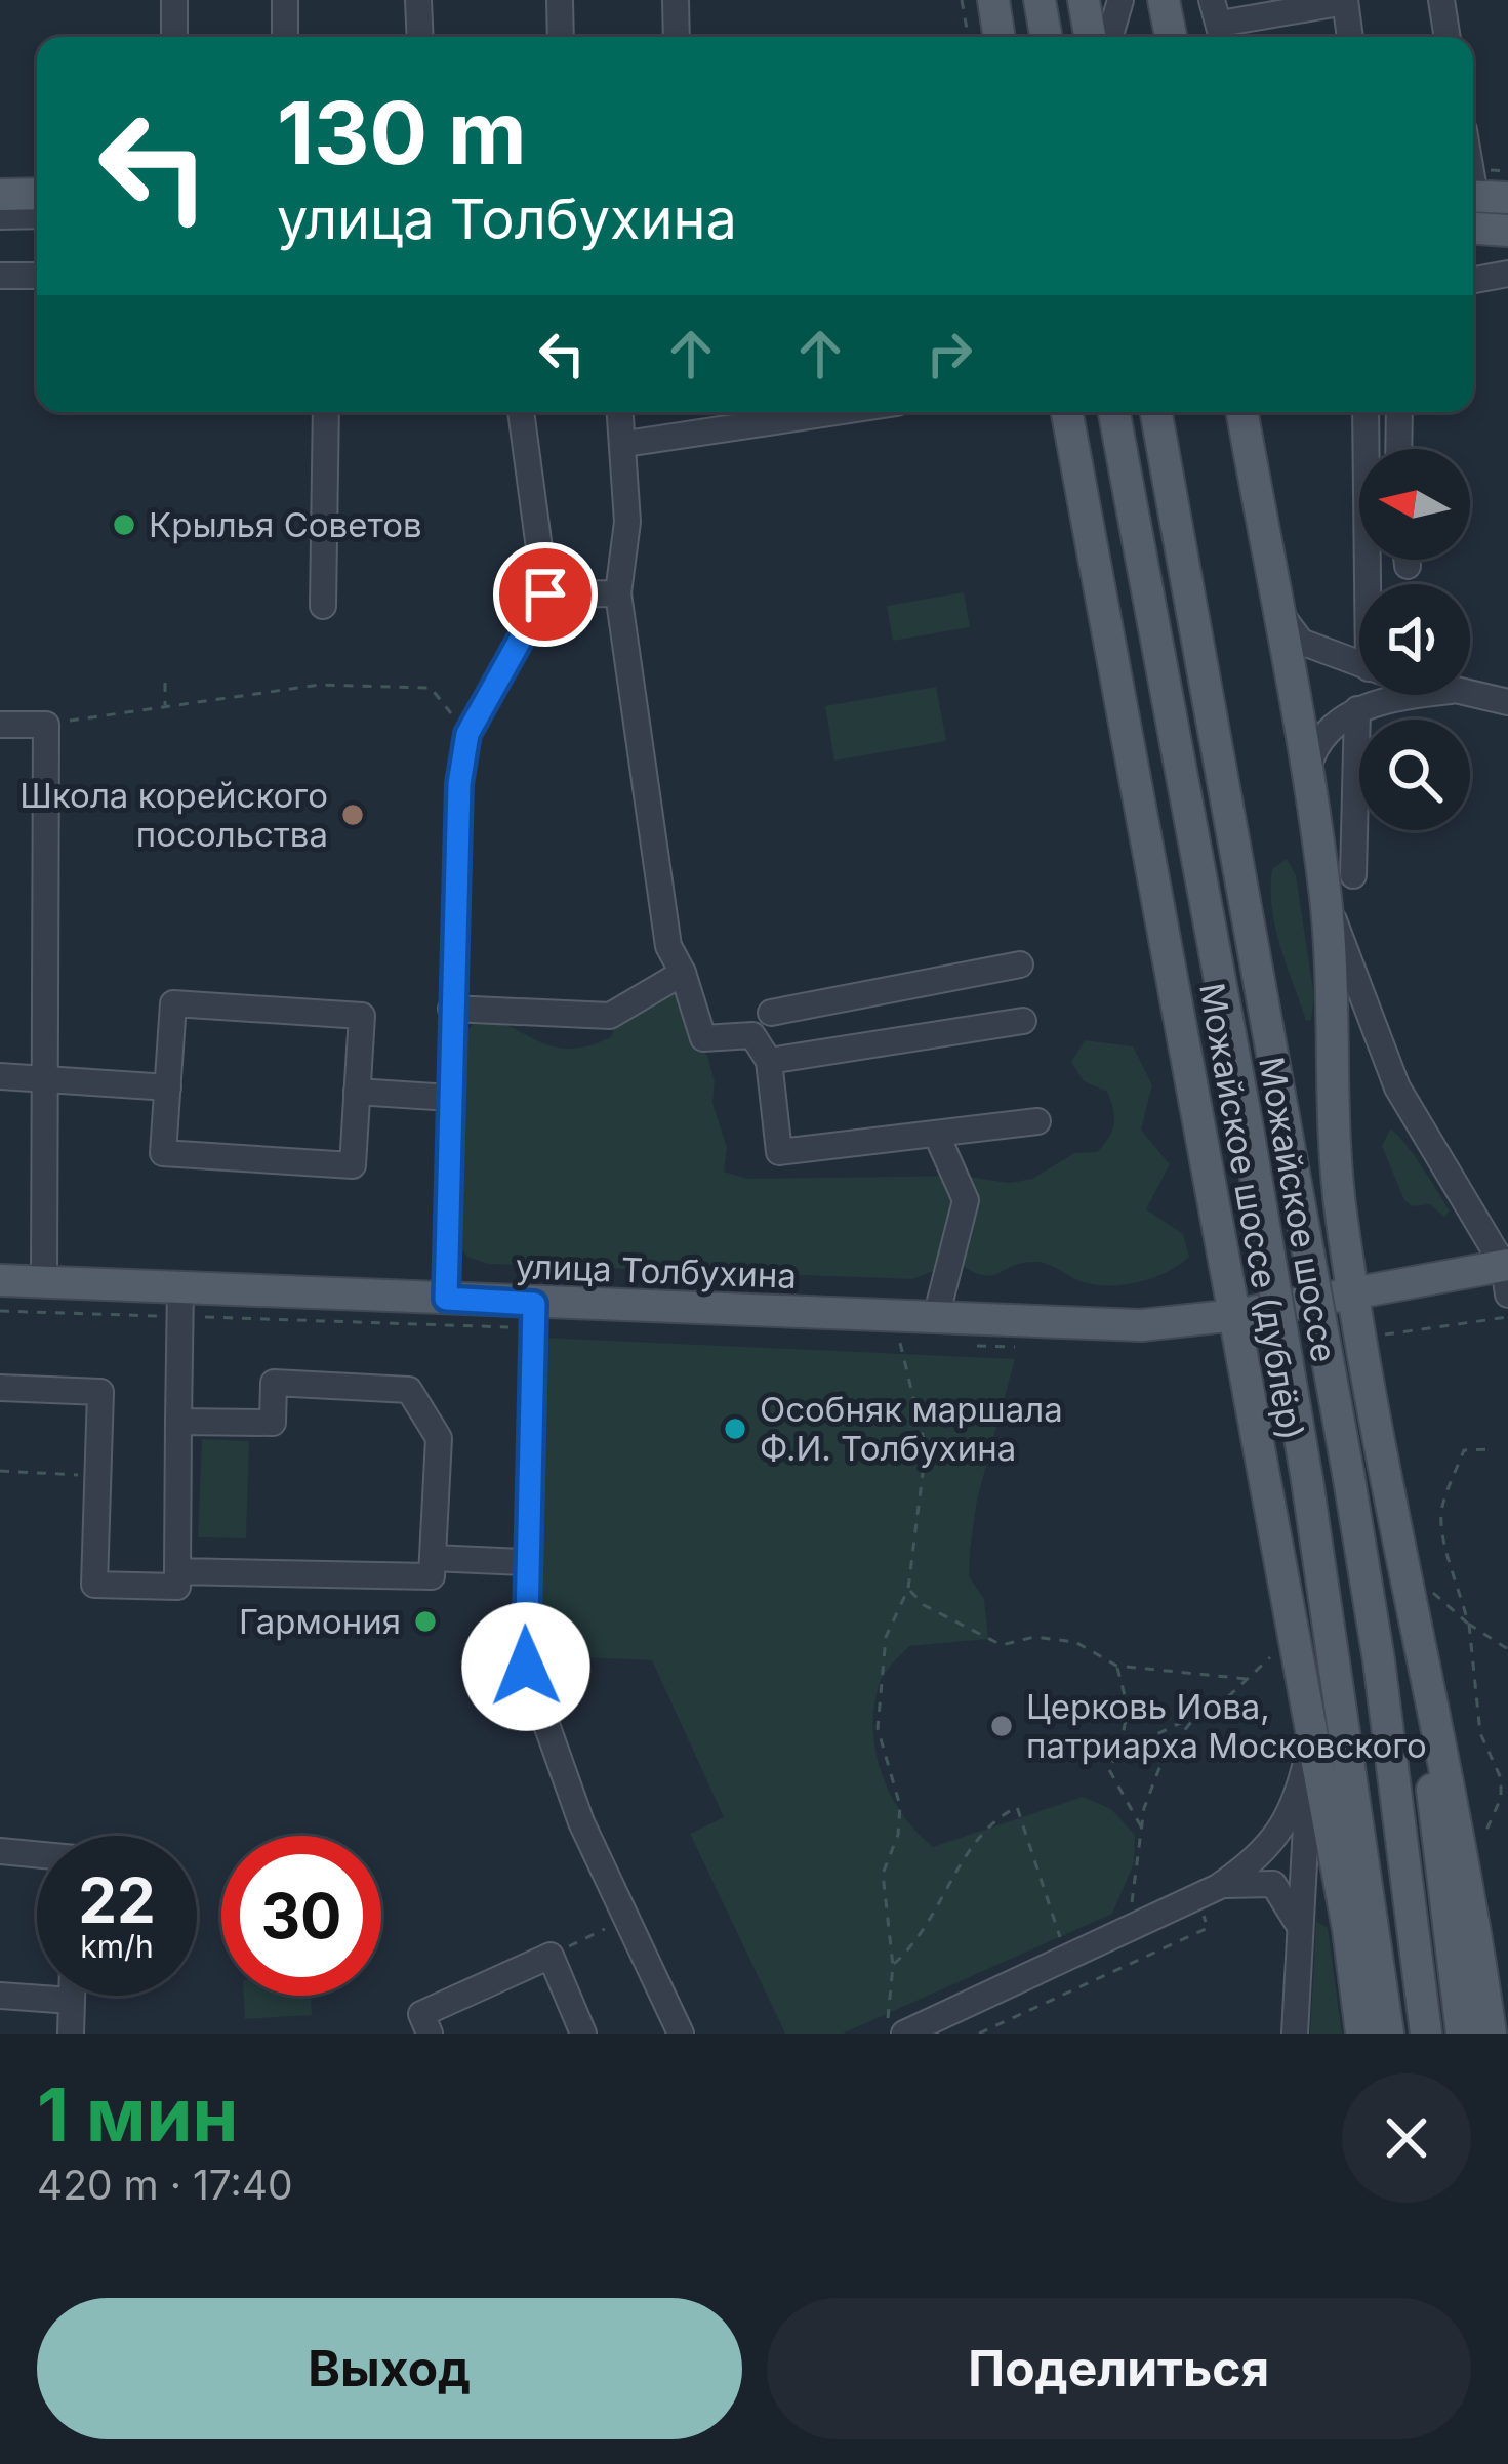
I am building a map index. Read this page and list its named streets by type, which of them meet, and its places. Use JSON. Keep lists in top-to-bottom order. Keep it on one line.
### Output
{"streets":{"main road":["Можайское шоссе","Можайское шоссе (дублёр)","улица Толбухина"]},"crossings":[["Можайское шоссе (дублёр)","улица Толбухина"]],"places":["Крылья Советов","Школа корейского посольства","Особняк маршала Ф.И. Толбухина","Гармония","Церковь Иова, патриарха Московского"],"north":"left","page":{"turn":["130 m","улица Толбухина"],"speed":"22 km/h","limit":"30","heading":["1 мин","420 m · 17:40"],"buttons":["Выход","Поделиться"]}}
